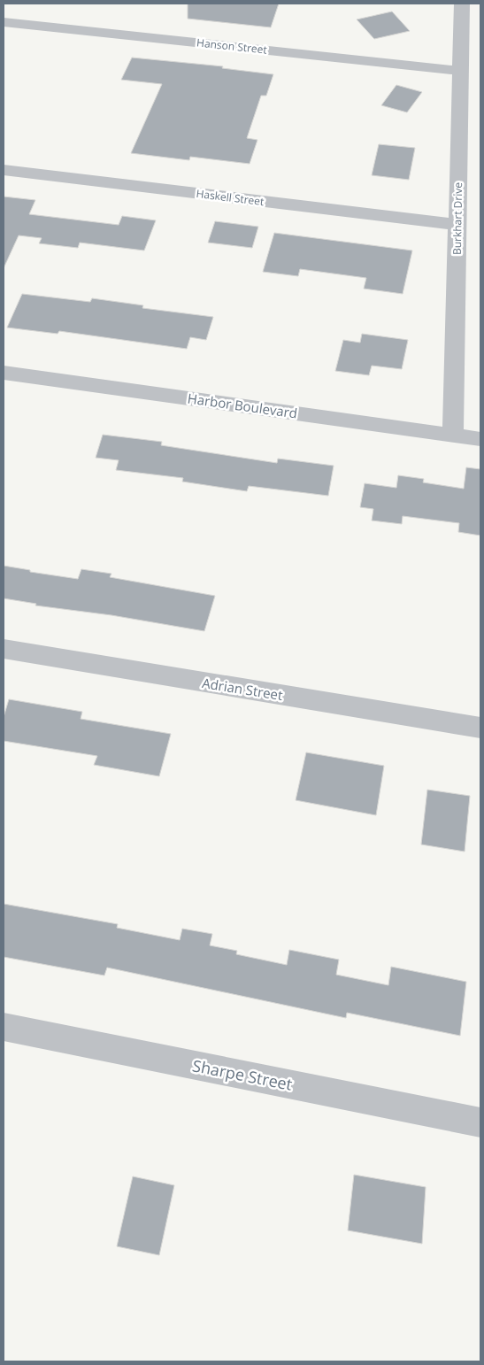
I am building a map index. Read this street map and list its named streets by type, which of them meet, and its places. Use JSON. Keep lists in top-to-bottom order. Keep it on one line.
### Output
{"streets":{"street":["Hanson Street","Haskell Street","Burkhart Drive","Harbor Boulevard","Adrian Street","Sharpe Street"]},"crossings":[["Hanson Street","Burkhart Drive"],["Haskell Street","Burkhart Drive"],["Burkhart Drive","Harbor Boulevard"]]}
